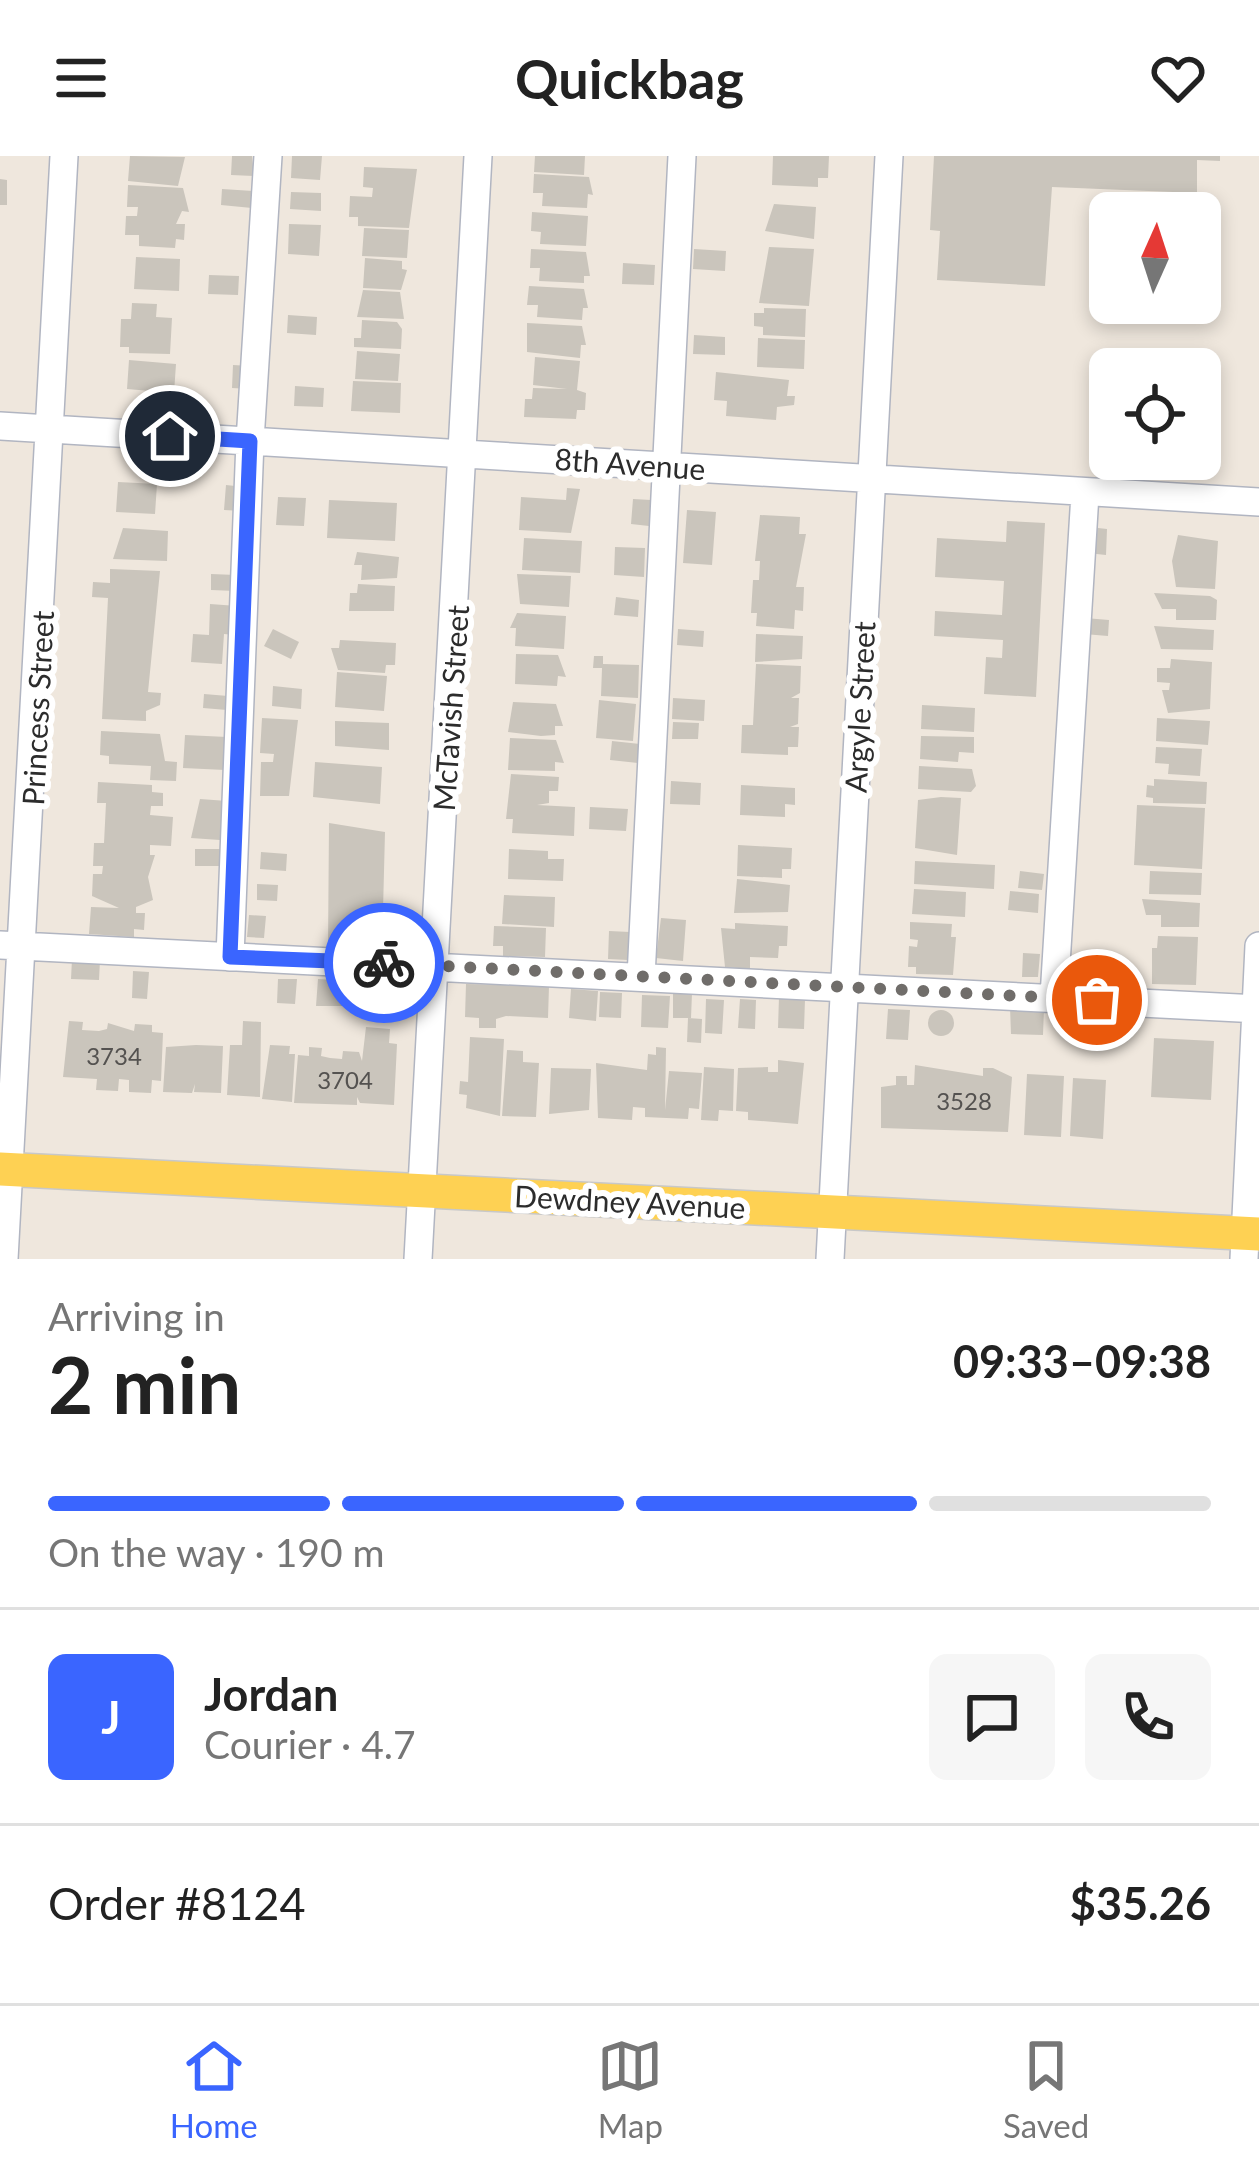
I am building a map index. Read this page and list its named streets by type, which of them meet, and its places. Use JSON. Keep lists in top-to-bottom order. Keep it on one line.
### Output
{"streets":{"main road":["Dewdney Avenue"],"street":["8th Avenue","Argyle Street","Princess Street","McTavish Street"]},"crossings":[["8th Avenue","Argyle Street"],["8th Avenue","Princess Street"],["8th Avenue","McTavish Street"],["Argyle Street","Dewdney Avenue"],["Princess Street","Dewdney Avenue"],["McTavish Street","Dewdney Avenue"]],"house_numbers":["3734","3704","3528"],"north":"top","page":{"header":"Quickbag","heading":["2 min","Arriving in","09:33–09:38"],"panel":["Jordan","Courier · 4.7","Order #8124","$35.26"],"bar":"On the way · 190 m","round":"J","tabs":["Home","Map","Saved"]}}
